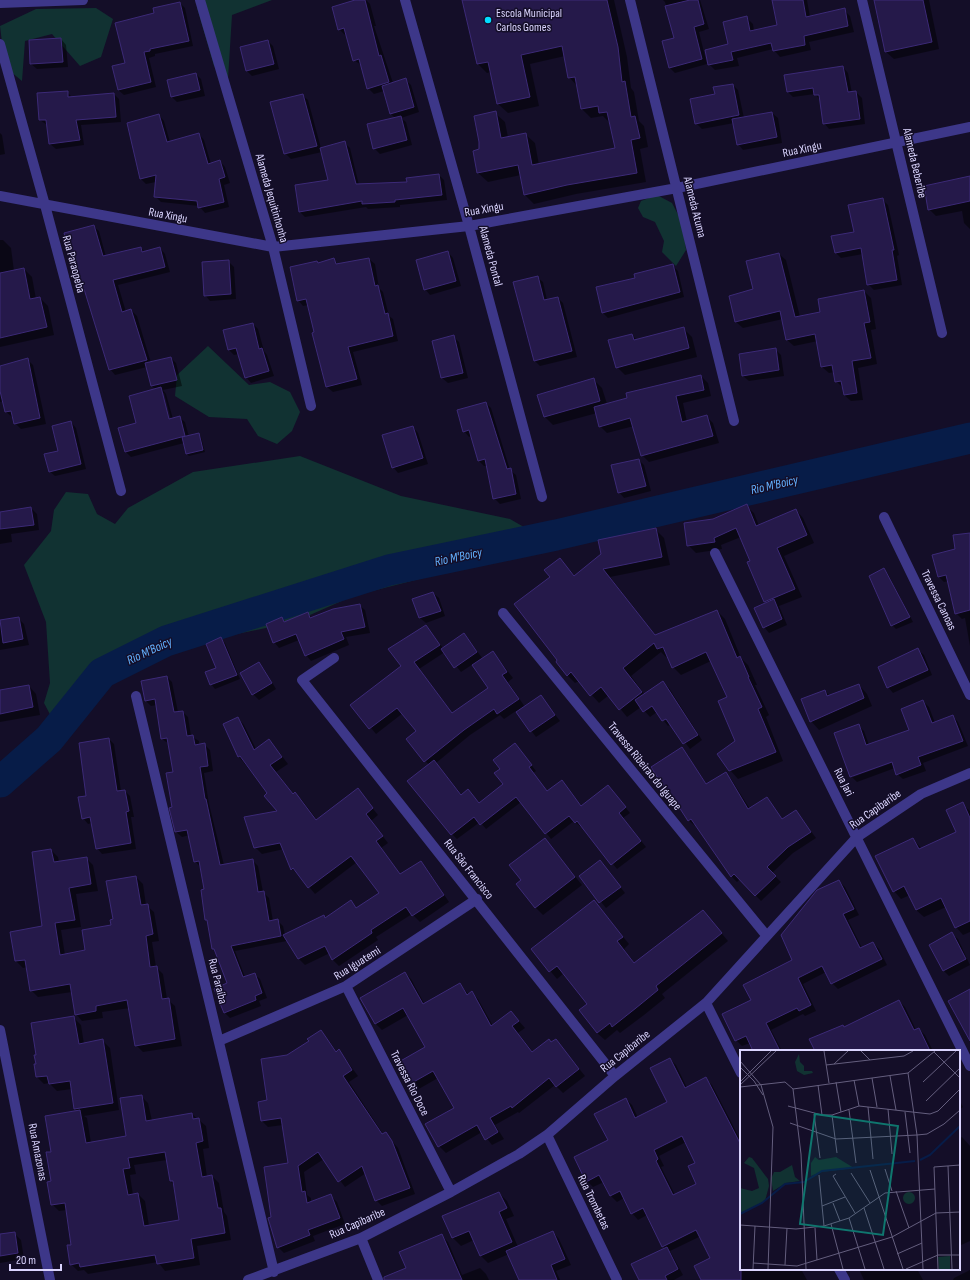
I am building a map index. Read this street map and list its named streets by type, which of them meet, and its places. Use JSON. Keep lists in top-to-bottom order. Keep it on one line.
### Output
{"streets":{"street":["Rua Xingu","Alameda Beberibe","Alameda Jequitinhonha","Alameda Atuma","Alameda Pontal","Rua Paraopeba","Travessa Canoas","Travessa Ribeirao do Iguape","Rua Jari","Rua Capibaribe","Rua São Francisco","Rua Iguatemi","Rua Paraíba","Travessa Rio Doce","Rua Amazonas","Rua Trombetas"]},"crossings":[["Rua Xingu","Alameda Beberibe"],["Rua Xingu","Alameda Jequitinhonha"],["Rua Xingu","Alameda Atuma"],["Rua Xingu","Alameda Pontal"],["Rua Xingu","Rua Paraopeba"],["Travessa Ribeirao do Iguape","Rua Capibaribe"],["Rua Jari","Rua Capibaribe"],["Rua Capibaribe","Rua São Francisco"],["Rua Capibaribe","Rua Paraíba"],["Rua Capibaribe","Travessa Rio Doce"],["Rua Capibaribe","Rua Trombetas"],["Rua São Francisco","Rua Iguatemi"],["Rua Iguatemi","Rua Paraíba"],["Rua Iguatemi","Travessa Rio Doce"]],"water":["Rio M'Boicy"],"places":["Escola Municipal Carlos Gomes"],"scale_bar":"20 m"}
